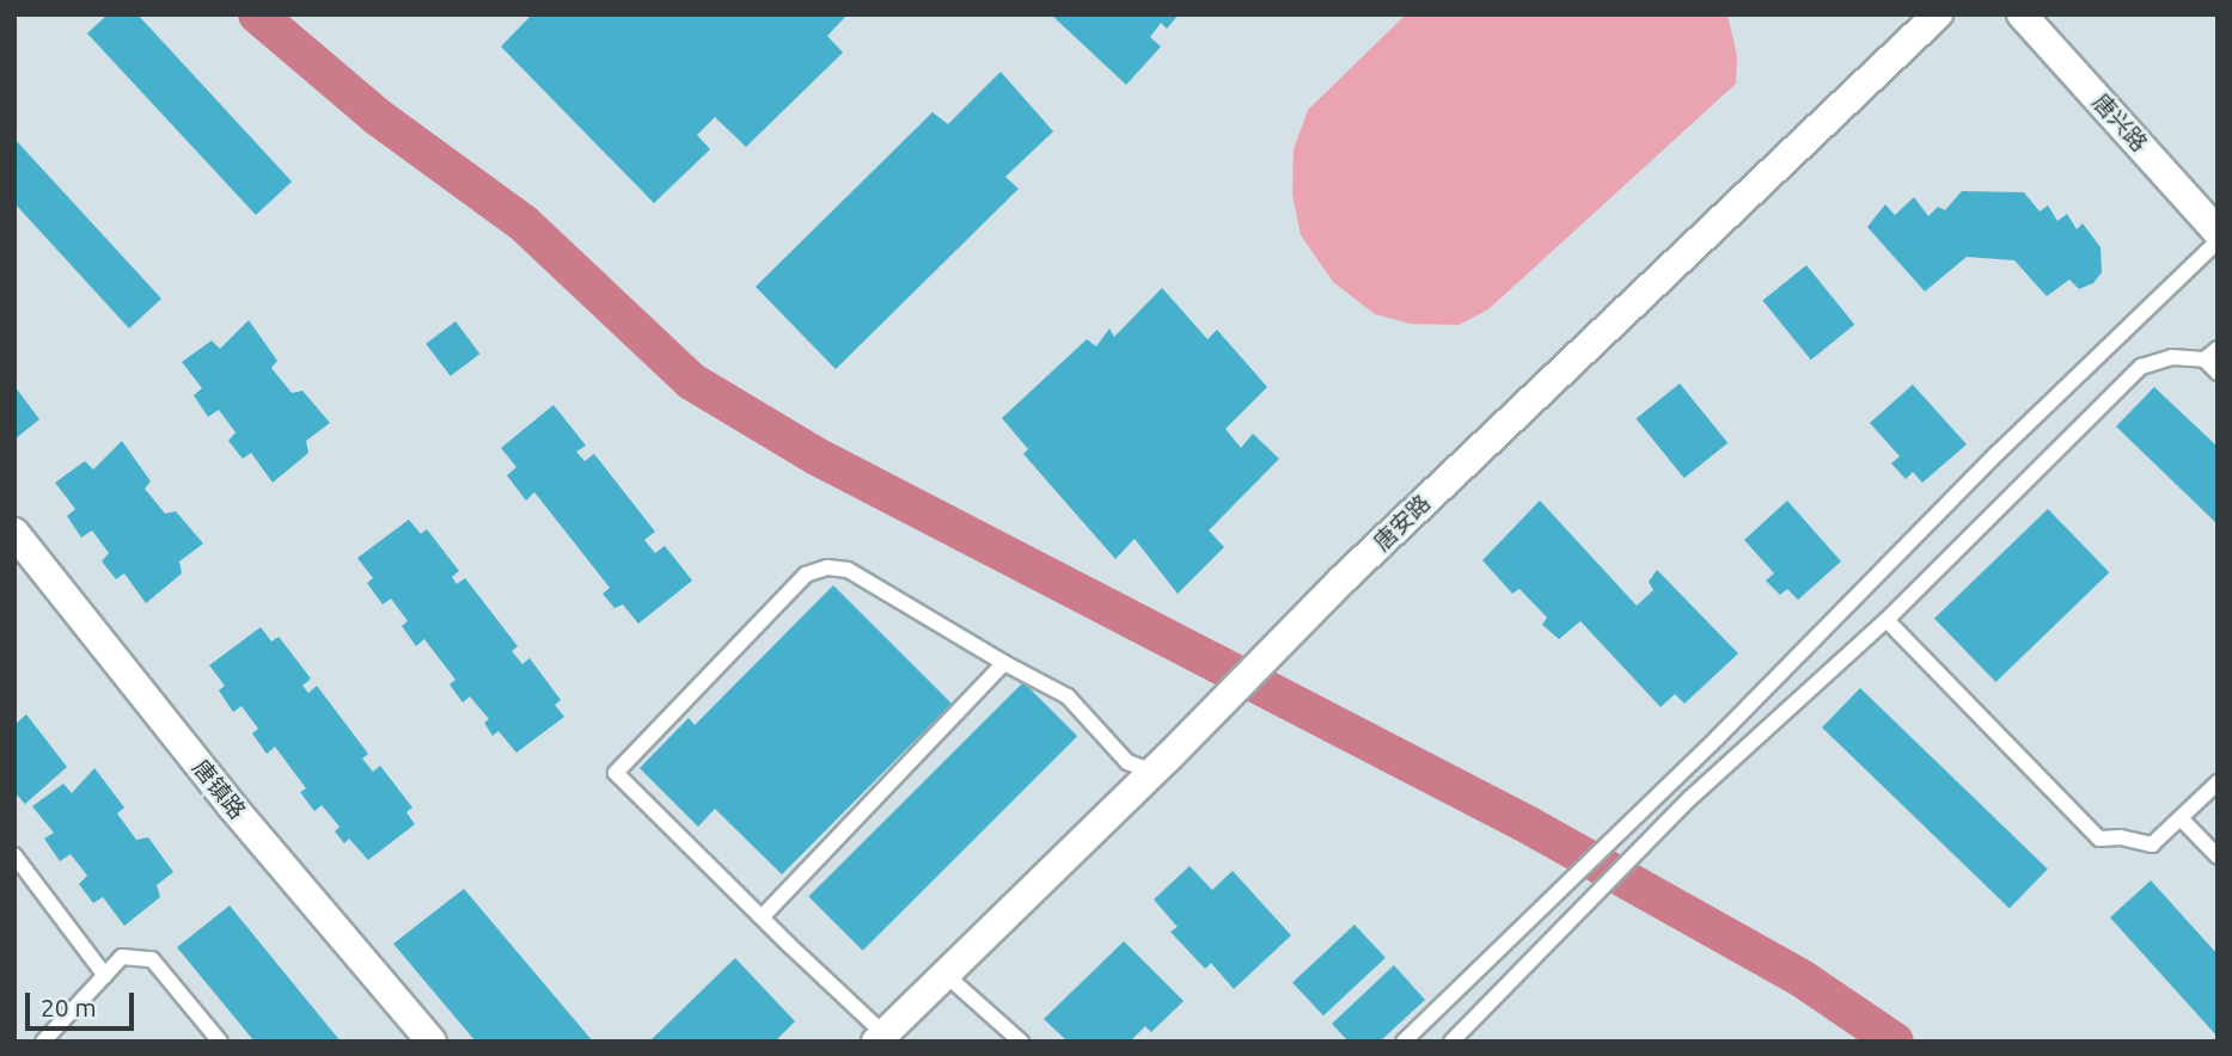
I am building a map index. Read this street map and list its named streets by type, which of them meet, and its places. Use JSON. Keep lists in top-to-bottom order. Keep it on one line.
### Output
{"streets":{"street":["唐兴路","唐安路","唐镇路"]},"scale_bar":"20 m"}
